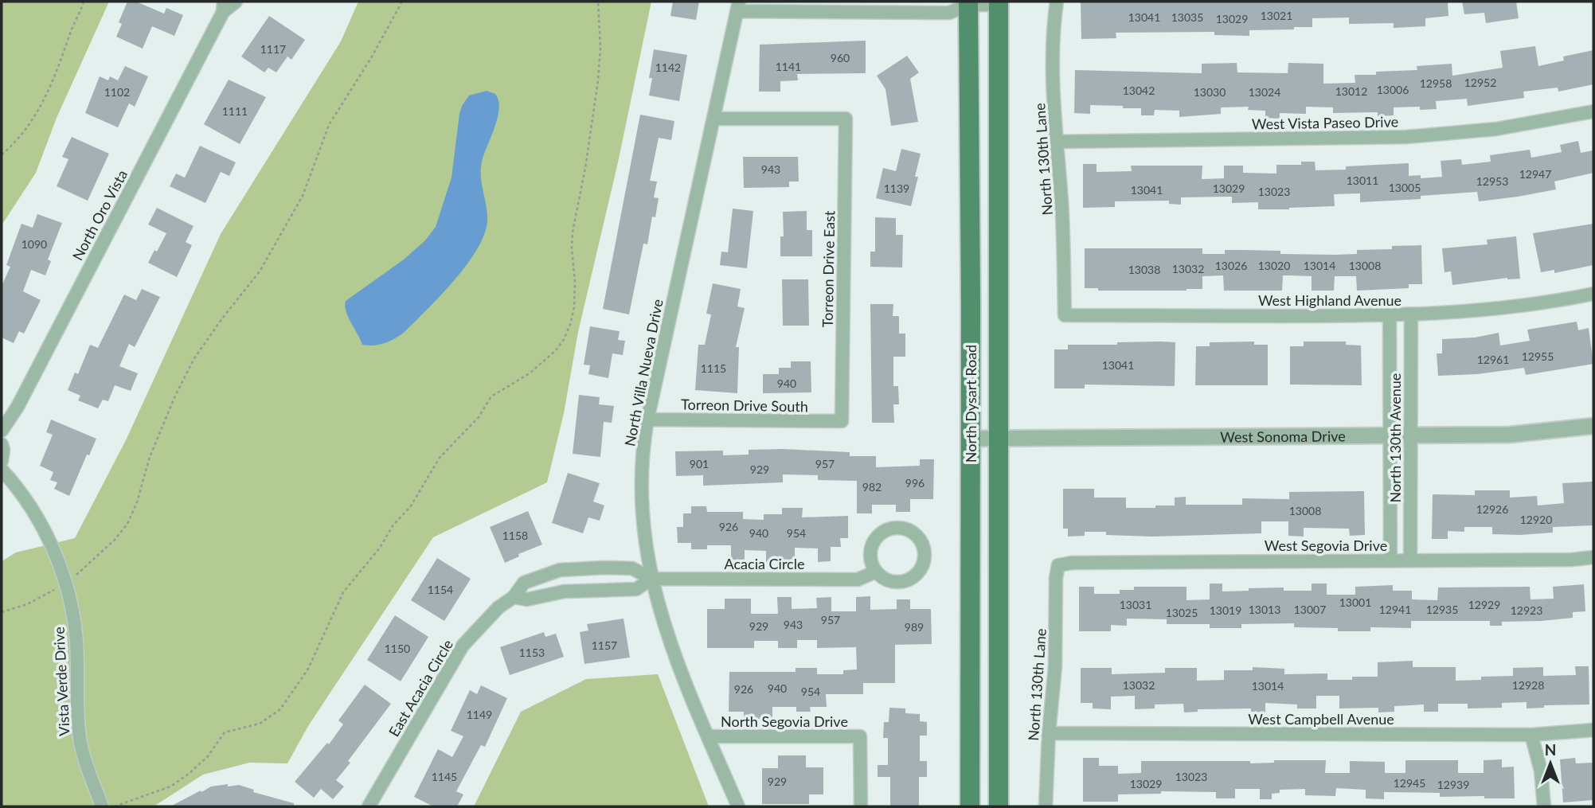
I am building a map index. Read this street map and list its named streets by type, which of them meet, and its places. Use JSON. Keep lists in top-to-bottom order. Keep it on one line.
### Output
{"streets":{"main road":["North Dysart Road"],"street":["West Vista Paseo Drive","North 130th Lane","North Oro Vista","Torreon Drive East","West Highland Avenue","North Villa Nueva Drive","Torreon Drive South","West Sonoma Drive","North 130th Avenue","West Segovia Drive","Acacia Circle","Vista Verde Drive","East Acacia Circle","West Campbell Avenue","North Segovia Drive"]},"crossings":[["West Vista Paseo Drive","North 130th Lane"],["North 130th Lane","West Highland Avenue"],["North 130th Lane","West Segovia Drive"],["North 130th Lane","West Campbell Avenue"],["Torreon Drive East","North Villa Nueva Drive"],["Torreon Drive East","Torreon Drive South"],["West Highland Avenue","North 130th Avenue"],["North Villa Nueva Drive","Torreon Drive South"],["North Villa Nueva Drive","Acacia Circle"],["North Villa Nueva Drive","East Acacia Circle"],["North Villa Nueva Drive","North Segovia Drive"],["North Dysart Road","West Sonoma Drive"],["West Sonoma Drive","North 130th Avenue"],["North 130th Avenue","West Segovia Drive"],["Acacia Circle","East Acacia Circle"]],"house_numbers":["13021","13041","13035","13029","1117","960","1141","1142","12952","12958","13006","13042","13012","1102","13030","13024","1111","943","12947","13011","12953","13005","1139","13029","13041","13023","1090","13026","13020","13014","13008","13032","13038","12955","12961","13041","1115","940","901","957","929","996","982","12926","13008","12920","926","940","954","1158","1154","13001","13031","12929","13013","13007","12941","12935","13019","12923","13025","957","943","929","989","1157","1150","1153","13032","12928","13014","940","926","954","1149","1145","13023","929","12945","13029","12939"],"north":"top"}
